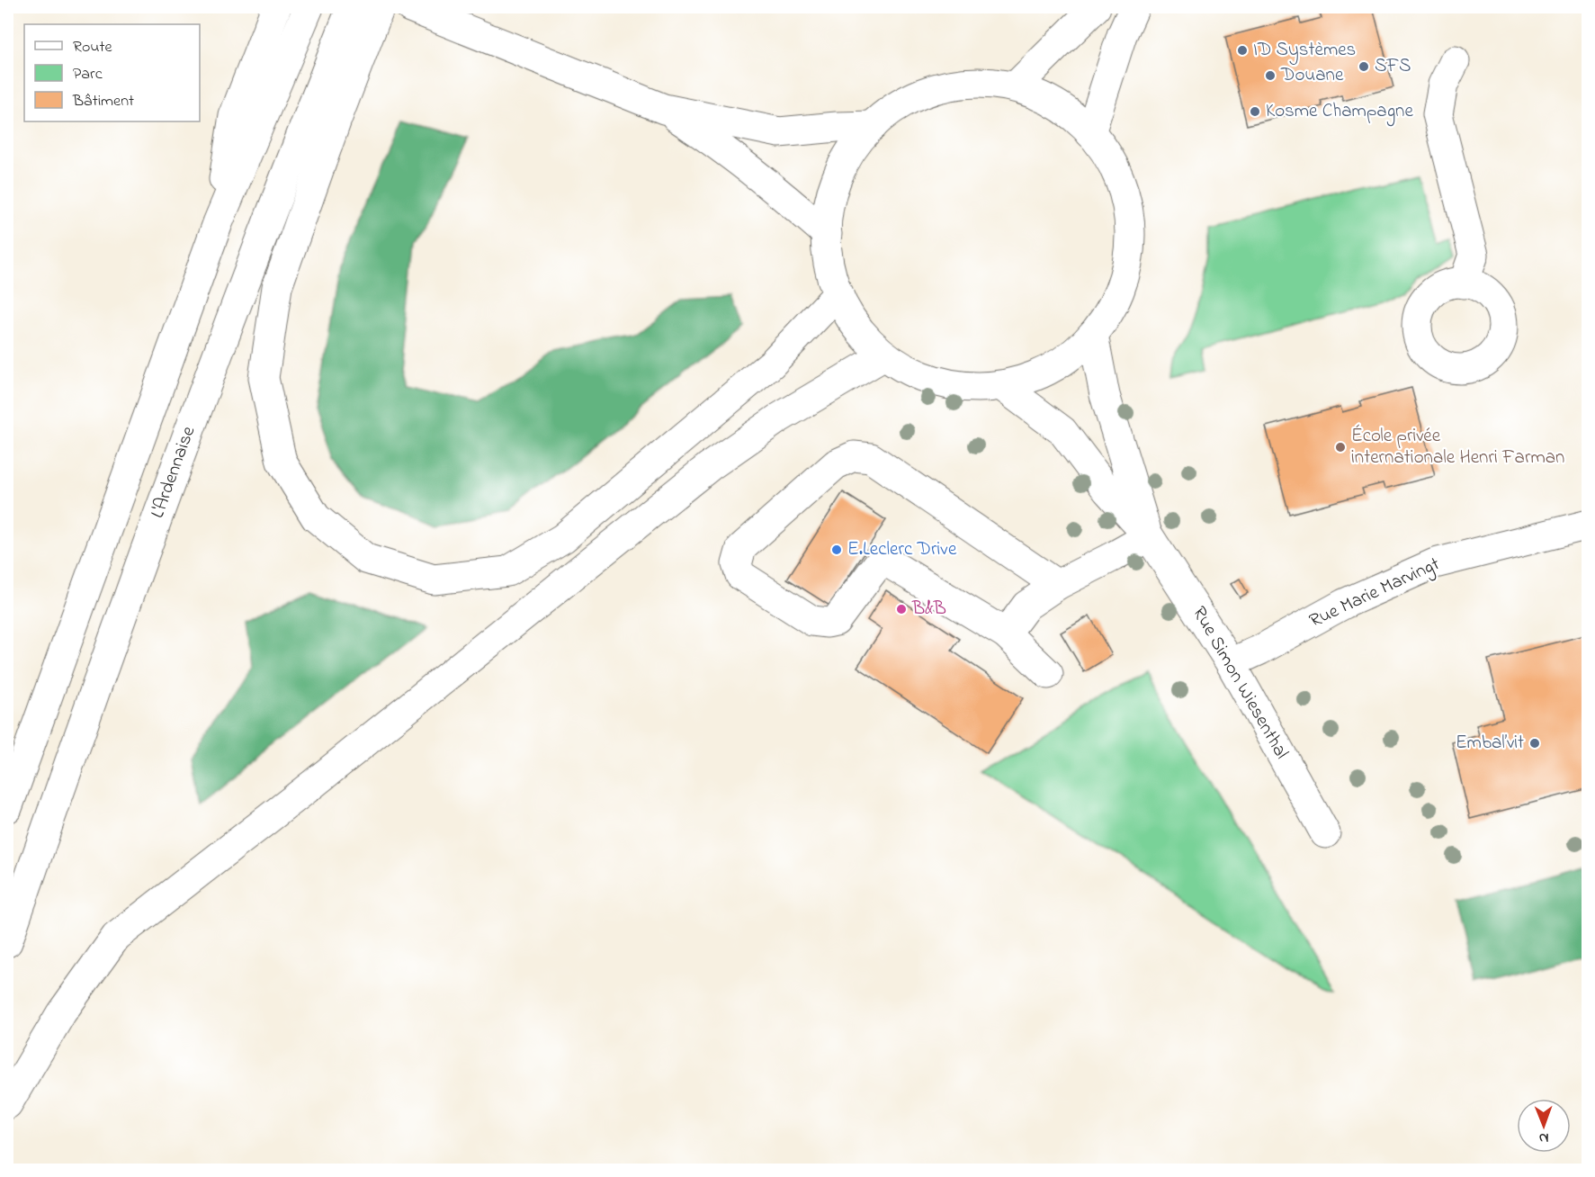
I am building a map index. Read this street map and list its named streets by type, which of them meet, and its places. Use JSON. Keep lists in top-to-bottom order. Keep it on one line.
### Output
{"streets":{"main road":["L'Ardennaise","Rue Marie Marvingt","Rue Simon Wiesenthal"]},"crossings":[["Rue Marie Marvingt","Rue Simon Wiesenthal"]],"places":["ID Systèmes","SFS","Douane","Kosme Champagne","École privée internationale Henri Farman","E.Leclerc Drive","B&B","Embal’vit"],"legend":["Route","Parc","Bâtiment"],"north":"bottom"}
